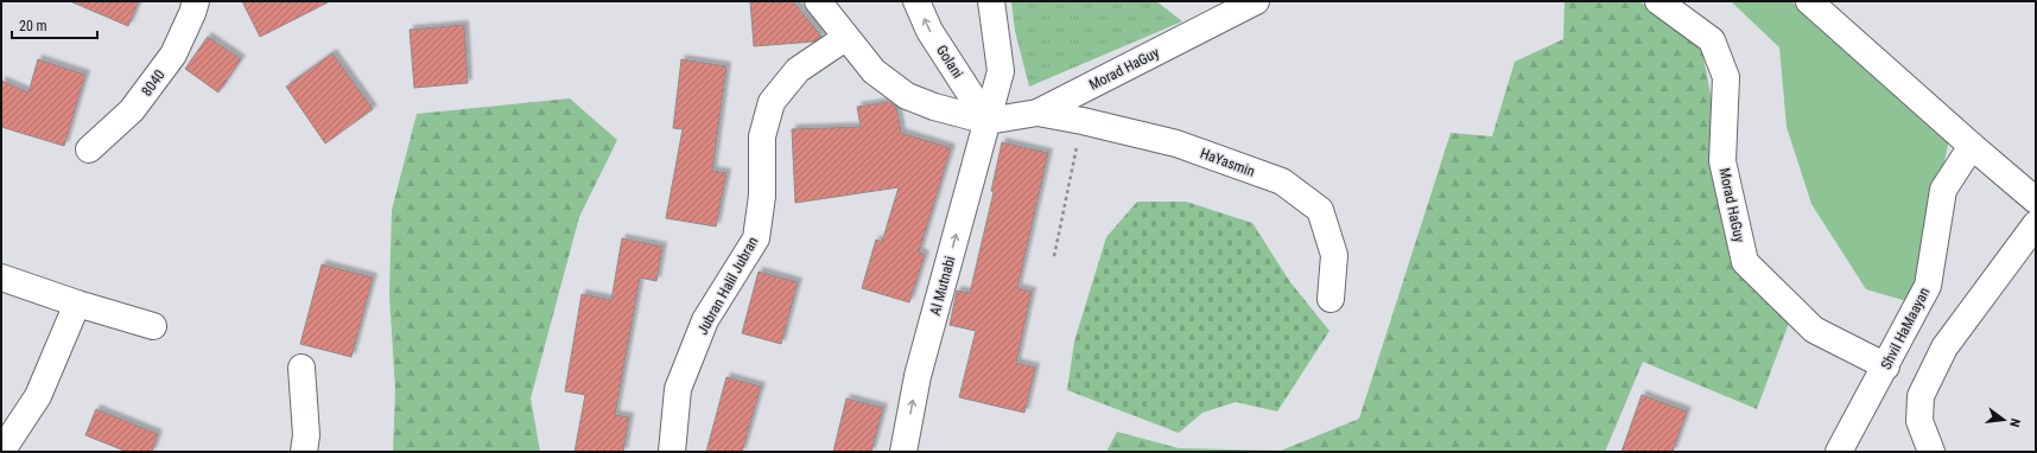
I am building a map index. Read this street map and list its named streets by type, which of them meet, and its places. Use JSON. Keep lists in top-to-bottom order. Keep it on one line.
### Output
{"streets":{"street":["Golani","Morad HaGuy","8040","HaYasmin","Jubran Halil Jubran","Al Mutnabi","Shvil HaMaayan"]},"crossings":[["Golani","Morad HaGuy"],["Golani","Al Mutnabi"],["Morad HaGuy","HaYasmin"],["Morad HaGuy","Al Mutnabi"],["Morad HaGuy","Shvil HaMaayan"]],"one_way":["Golani","Al Mutnabi"],"scale_bar":"20 m","north":"right"}
